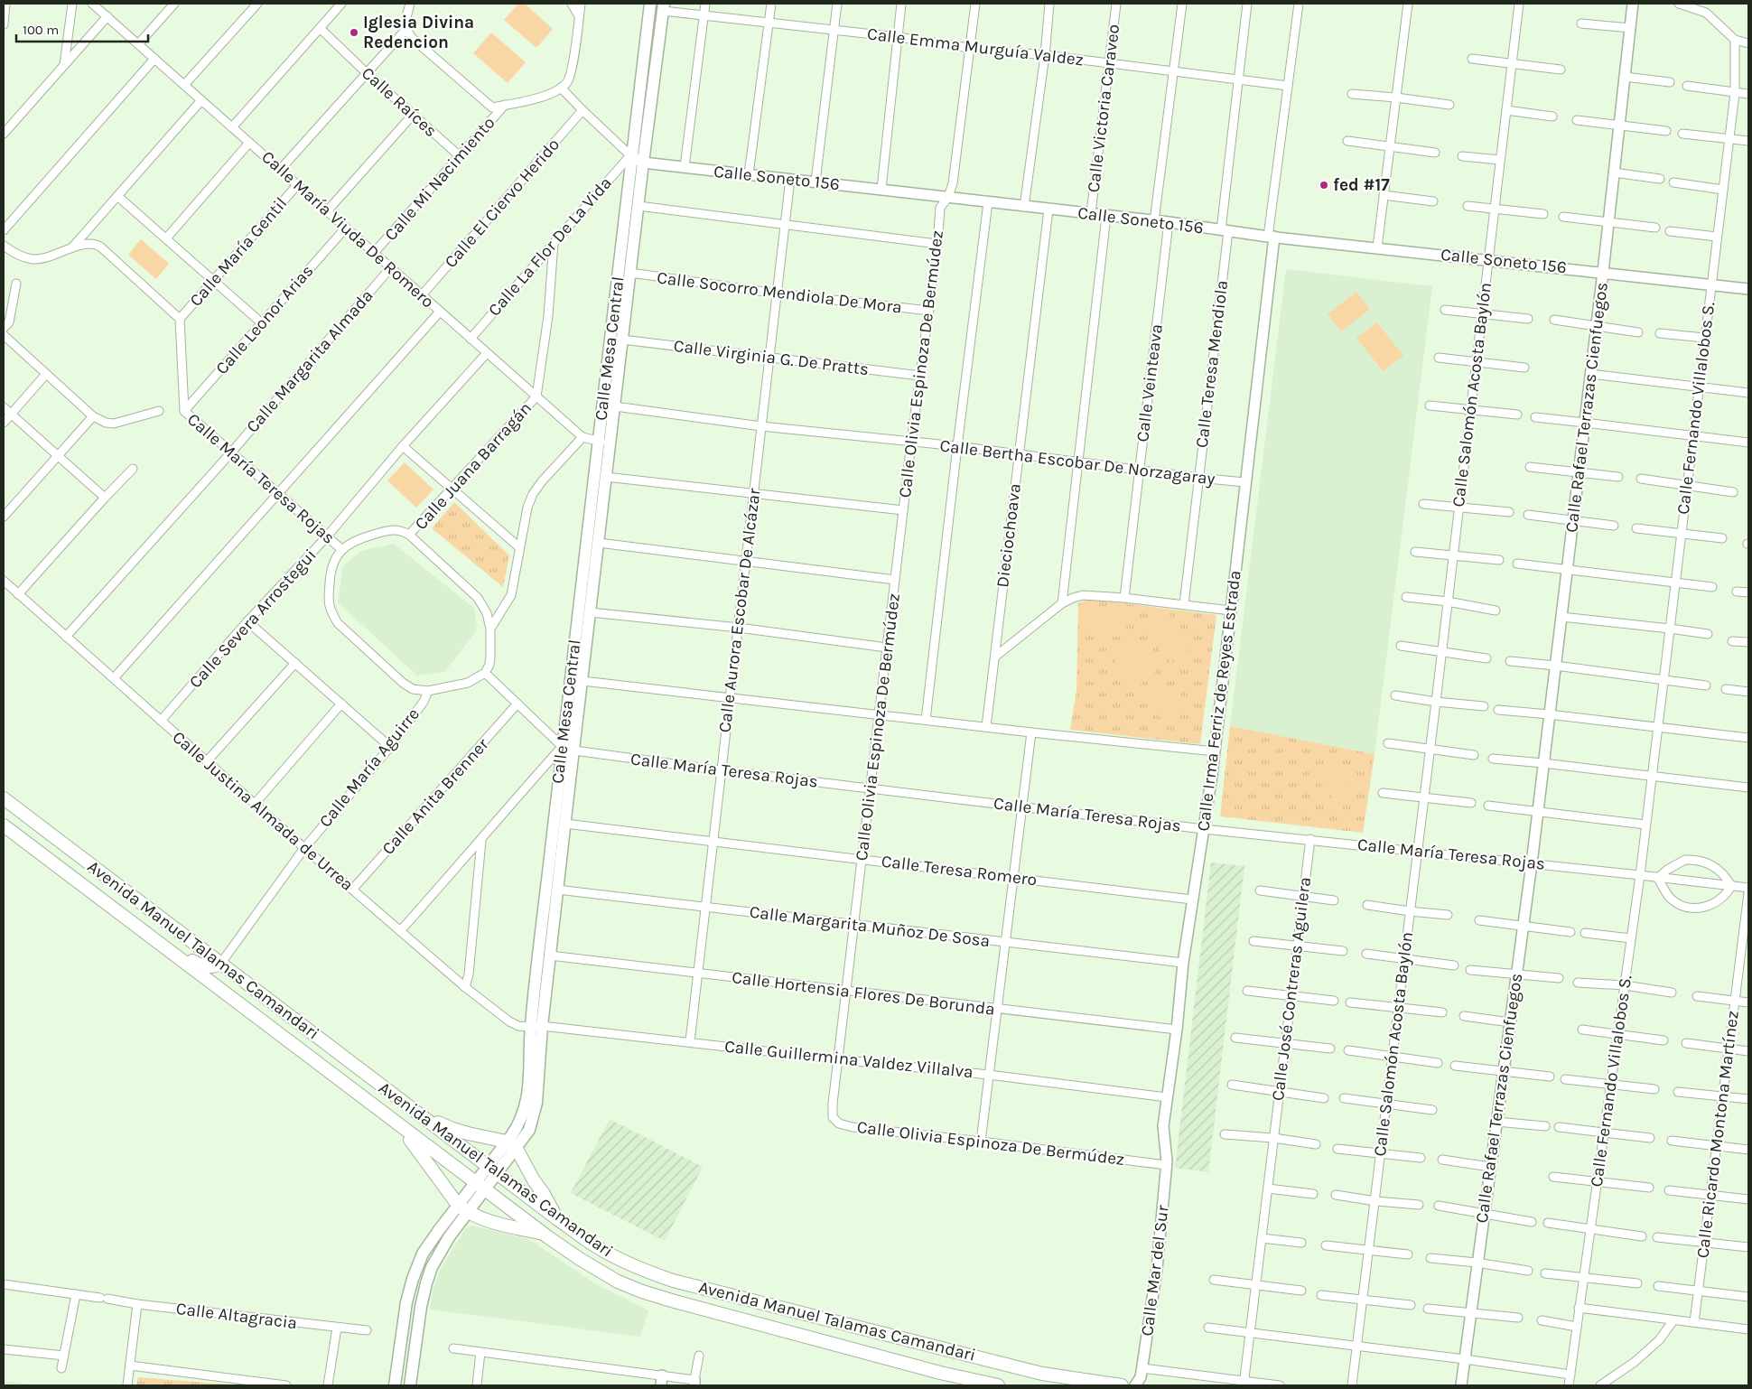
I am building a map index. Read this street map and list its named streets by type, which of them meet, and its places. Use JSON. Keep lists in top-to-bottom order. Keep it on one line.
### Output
{"streets":{"main road":["Calle Mesa Central","Avenida Manuel Talamas Camandari"],"street":["Calle Emma Murguía Valdez","Calle Raíces","Calle Victoria Caraveo","Calle Soneto 156","Calle Mi Nacimiento","Calle El Ciervo Herido","Calle María Viuda De Romero","Calle La Flor De La Vida","Calle María Gentil","Calle Socorro Mendiola De Mora","Calle Leonor Arias","Calle Virginia G. De Pratts","Calle Margarita Almada","Calle Olivia Espinoza De Bermúdez","Calle Teresa Mendiola","Calle Veinteava","Calle Salomón Acosta Baylón","Calle Rafael Terrazas Cienfuegos","Calle Fernando Villalobos S.","Calle Bertha Escobar De Norzagaray","Calle Juana Barragán","Calle María Teresa Rojas","Dieciochoava","Calle Aurora Escobar De Alcázar","Calle Severa Arrostegui","Calle Irma Ferriz de Reyes Estrada","Calle María Aguirre","Calle Anita Brenner","Calle Justina Almada de Urrea","Calle Teresa Romero","Calle Margarita Muñoz De Sosa","Calle José Contreras Aguilera","Calle Hortensia Flores De Borunda","Calle Guillermina Valdez Villalva","Calle Ricardo Montona Martínez","Calle Mar del Sur","Calle Altagracia"]},"crossings":[["Calle Emma Murguía Valdez","Calle Victoria Caraveo"],["Calle Emma Murguía Valdez","Calle Mesa Central"],["Calle Emma Murguía Valdez","Calle Olivia Espinoza De Bermúdez"],["Calle Emma Murguía Valdez","Calle Teresa Mendiola"],["Calle Raíces","Calle Mi Nacimiento"],["Calle Victoria Caraveo","Calle Soneto 156"],["Calle Soneto 156","Calle El Ciervo Herido"],["Calle Soneto 156","Calle La Flor De La Vida"],["Calle Soneto 156","Calle Mesa Central"],["Calle Soneto 156","Calle Olivia Espinoza De Bermúdez"],["Calle Soneto 156","Calle Teresa Mendiola"],["Calle Soneto 156","Calle Veinteava"],["Calle Soneto 156","Calle Salomón Acosta Baylón"],["Calle Soneto 156","Calle Rafael Terrazas Cienfuegos"],["Calle Soneto 156","Calle Fernando Villalobos S."],["Calle Soneto 156","Dieciochoava"],["Calle Soneto 156","Calle Aurora Escobar De Alcázar"],["Calle Soneto 156","Calle Irma Ferriz de Reyes Estrada"],["Calle Mi Nacimiento","Calle María Viuda De Romero"],["Calle El Ciervo Herido","Calle María Viuda De Romero"],["Calle María Viuda De Romero","Calle La Flor De La Vida"],["Calle María Viuda De Romero","Calle María Gentil"],["Calle María Viuda De Romero","Calle Leonor Arias"],["Calle María Viuda De Romero","Calle Mesa Central"],["Calle María Viuda De Romero","Calle Margarita Almada"],["Calle María Viuda De Romero","Calle Juana Barragán"],["Calle María Viuda De Romero","Calle Severa Arrostegui"],["Calle La Flor De La Vida","Calle Mesa Central"],["Calle María Gentil","Calle María Teresa Rojas"],["Calle Socorro Mendiola De Mora","Calle Mesa Central"],["Calle Socorro Mendiola De Mora","Calle Olivia Espinoza De Bermúdez"],["Calle Socorro Mendiola De Mora","Calle Aurora Escobar De Alcázar"],["Calle Leonor Arias","Calle María Teresa Rojas"],["Calle Mesa Central","Calle Virginia G. De Pratts"],["Calle Mesa Central","Calle Bertha Escobar De Norzagaray"],["Calle Mesa Central","Calle María Teresa Rojas"],["Calle Mesa Central","Calle Justina Almada de Urrea"],["Calle Mesa Central","Calle Teresa Romero"],["Calle Mesa Central","Calle Margarita Muñoz De Sosa"],["Calle Mesa Central","Avenida Manuel Talamas Camandari"],["Calle Mesa Central","Calle Hortensia Flores De Borunda"],["Calle Mesa Central","Calle Guillermina Valdez Villalva"],["Calle Virginia G. De Pratts","Calle Olivia Espinoza De Bermúdez"],["Calle Virginia G. De Pratts","Calle Aurora Escobar De Alcázar"],["Calle Margarita Almada","Calle María Teresa Rojas"],["Calle Margarita Almada","Calle Justina Almada de Urrea"],["Calle Olivia Espinoza De Bermúdez","Calle Bertha Escobar De Norzagaray"],["Calle Olivia Espinoza De Bermúdez","Calle María Teresa Rojas"],["Calle Olivia Espinoza De Bermúdez","Calle Irma Ferriz de Reyes Estrada"],["Calle Olivia Espinoza De Bermúdez","Calle Teresa Romero"],["Calle Olivia Espinoza De Bermúdez","Calle Margarita Muñoz De Sosa"],["Calle Olivia Espinoza De Bermúdez","Calle Hortensia Flores De Borunda"],["Calle Olivia Espinoza De Bermúdez","Calle Guillermina Valdez Villalva"],["Calle Olivia Espinoza De Bermúdez","Calle Mar del Sur"],["Calle Teresa Mendiola","Calle Bertha Escobar De Norzagaray"],["Calle Teresa Mendiola","Calle Irma Ferriz de Reyes Estrada"],["Calle Veinteava","Calle Bertha Escobar De Norzagaray"],["Calle Veinteava","Calle Irma Ferriz de Reyes Estrada"],["Calle Salomón Acosta Baylón","Calle María Teresa Rojas"],["Calle Rafael Terrazas Cienfuegos","Calle María Teresa Rojas"],["Calle Fernando Villalobos S.","Calle María Teresa Rojas"],["Calle Bertha Escobar De Norzagaray","Dieciochoava"],["Calle Bertha Escobar De Norzagaray","Calle Aurora Escobar De Alcázar"],["Calle Bertha Escobar De Norzagaray","Calle Irma Ferriz de Reyes Estrada"],["Calle Juana Barragán","Calle María Teresa Rojas"],["Calle Juana Barragán","Calle María Aguirre"],["Calle María Teresa Rojas","Calle Aurora Escobar De Alcázar"],["Calle María Teresa Rojas","Calle Severa Arrostegui"],["Calle María Teresa Rojas","Calle Irma Ferriz de Reyes Estrada"],["Calle María Teresa Rojas","Calle María Aguirre"],["Calle María Teresa Rojas","Calle José Contreras Aguilera"],["Dieciochoava","Calle Irma Ferriz de Reyes Estrada"],["Calle Aurora Escobar De Alcázar","Calle Teresa Romero"],["Calle Aurora Escobar De Alcázar","Calle Margarita Muñoz De Sosa"],["Calle Aurora Escobar De Alcázar","Calle Hortensia Flores De Borunda"],["Calle Aurora Escobar De Alcázar","Calle Guillermina Valdez Villalva"],["Calle Severa Arrostegui","Calle Justina Almada de Urrea"],["Calle Irma Ferriz de Reyes Estrada","Calle Teresa Romero"],["Calle Irma Ferriz de Reyes Estrada","Calle Margarita Muñoz De Sosa"],["Calle Irma Ferriz de Reyes Estrada","Calle Hortensia Flores De Borunda"],["Calle Irma Ferriz de Reyes Estrada","Calle Guillermina Valdez Villalva"],["Calle Irma Ferriz de Reyes Estrada","Calle Mar del Sur"],["Calle María Aguirre","Calle Justina Almada de Urrea"],["Calle María Aguirre","Avenida Manuel Talamas Camandari"],["Calle Anita Brenner","Calle Justina Almada de Urrea"],["Calle Justina Almada de Urrea","Calle Guillermina Valdez Villalva"]],"places":["Iglesia Divina Redencion","fed #17"],"scale_bar":"100 m"}
